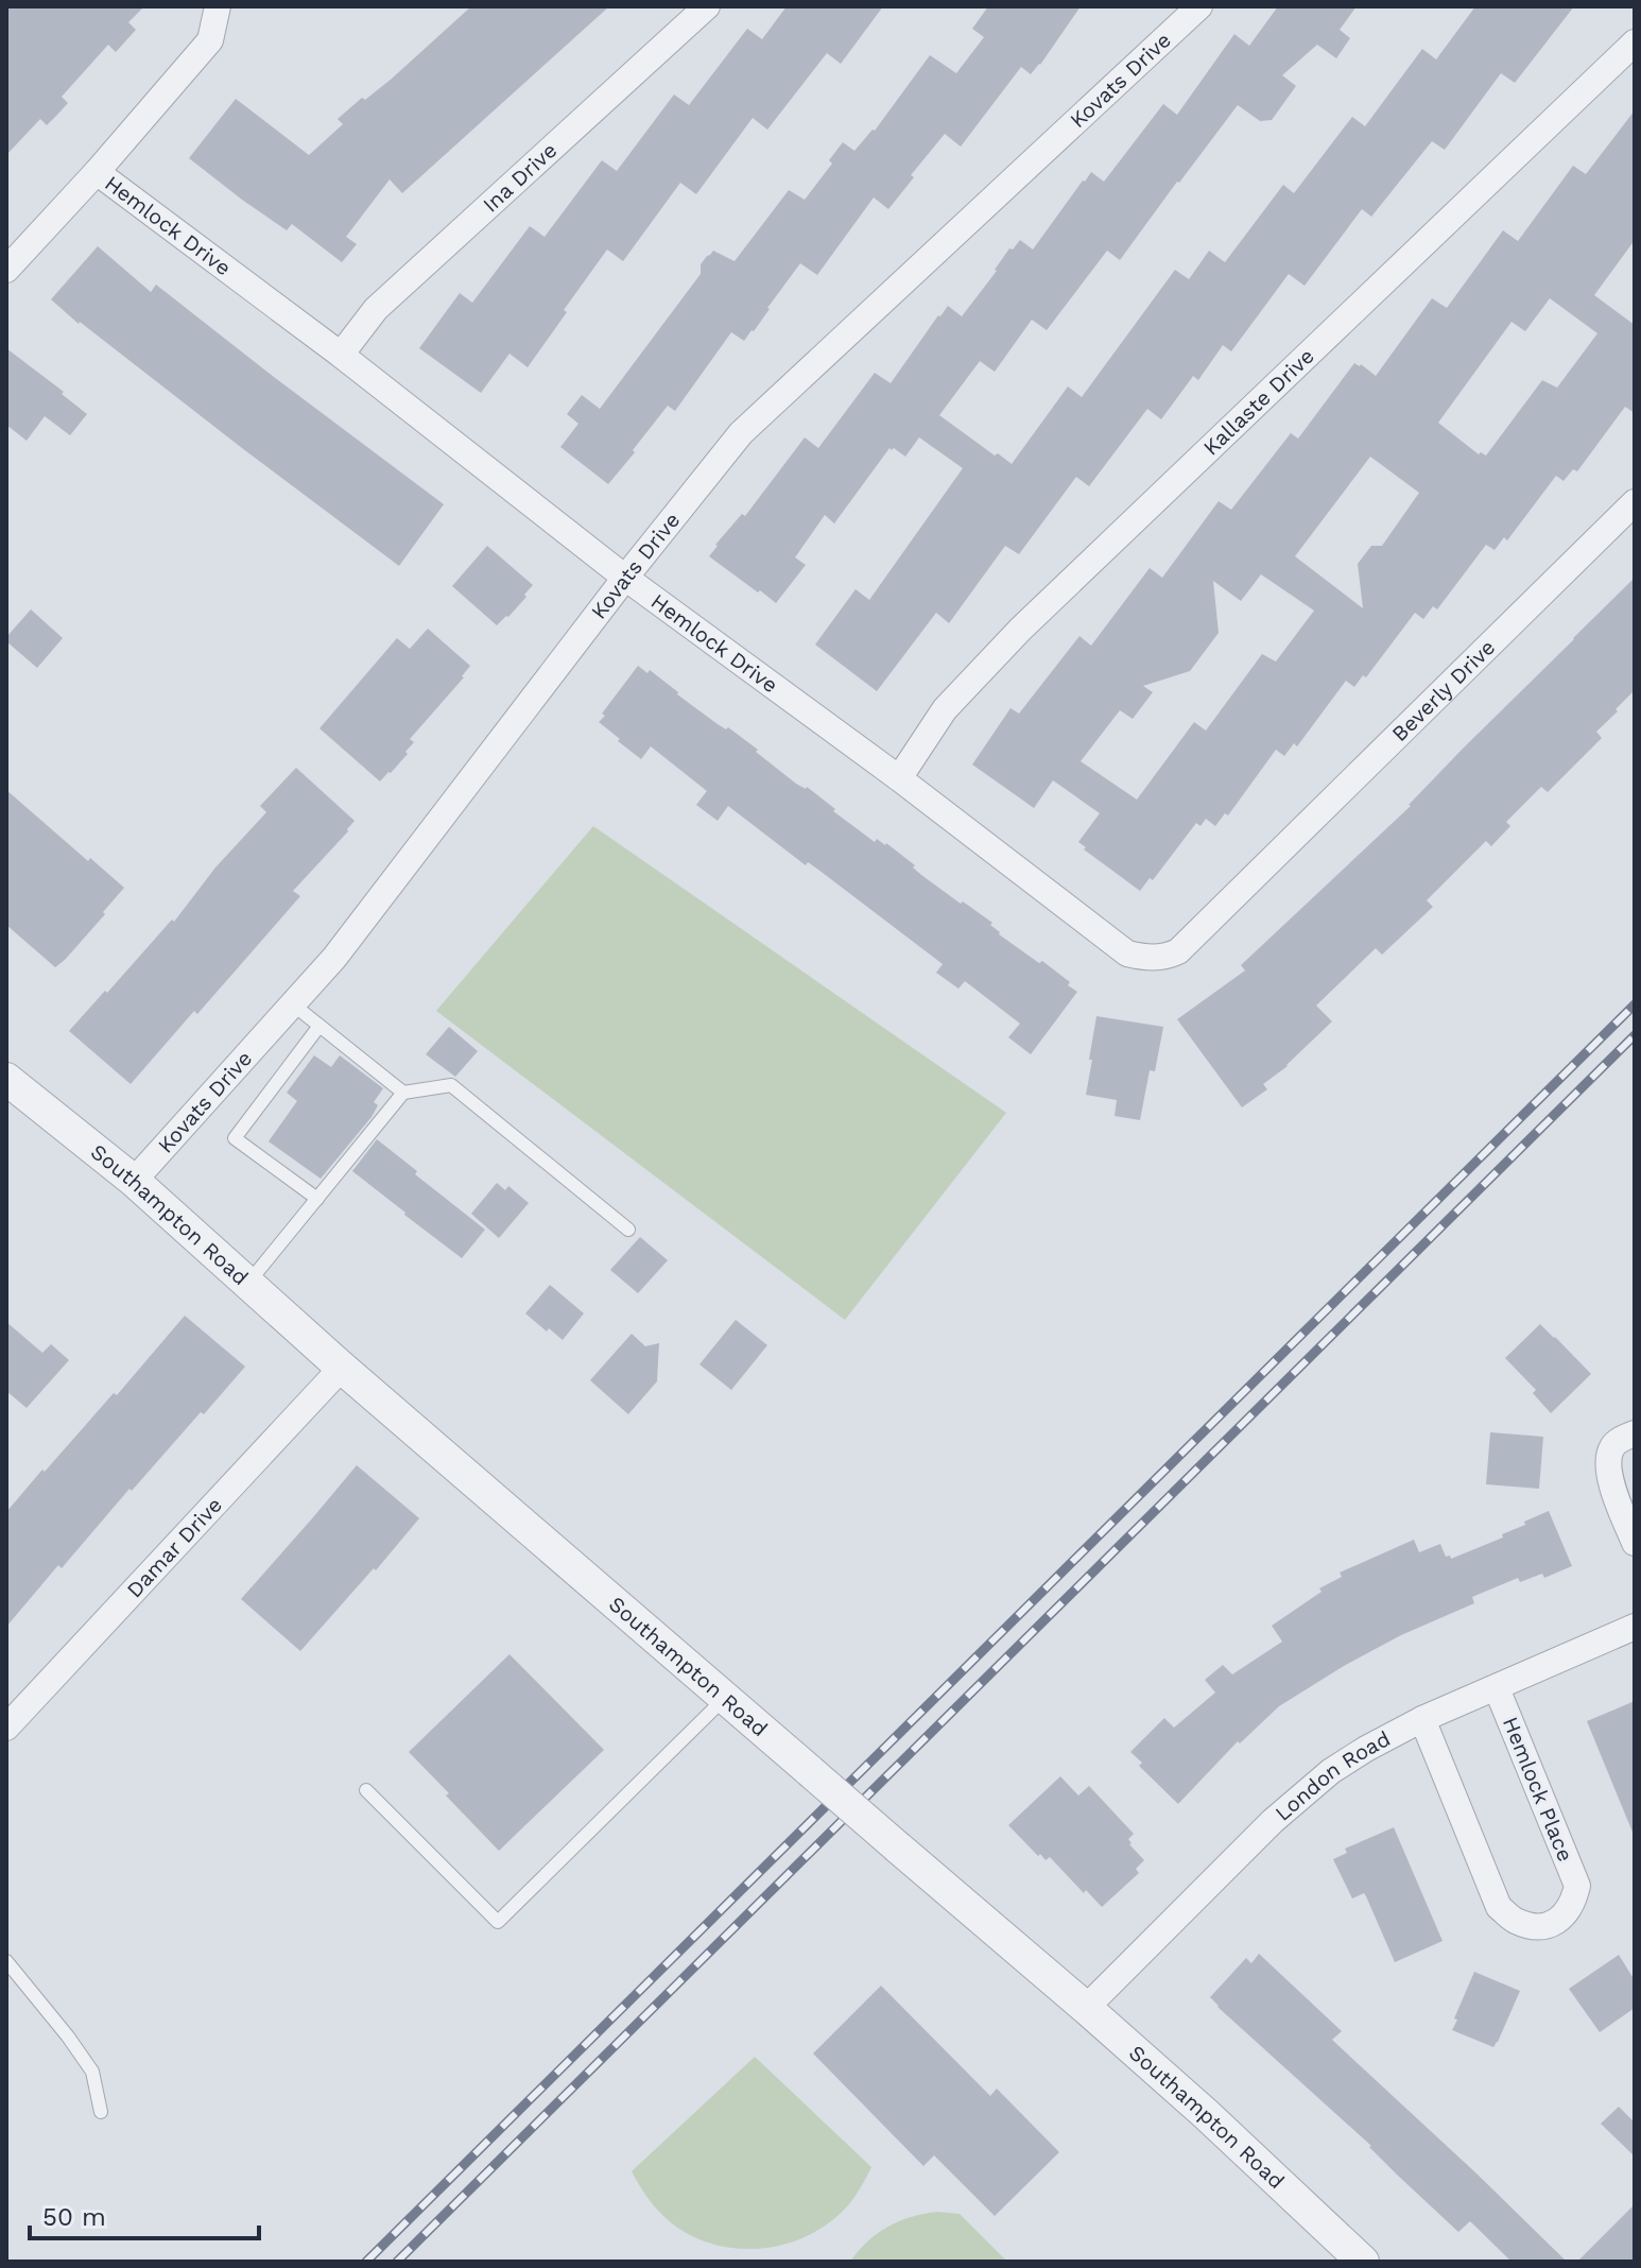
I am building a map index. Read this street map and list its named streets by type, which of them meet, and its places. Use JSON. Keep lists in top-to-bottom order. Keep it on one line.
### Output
{"streets":{"street":["Kovats Drive","Ina Drive","Hemlock Drive","Kallaste Drive","Beverly Drive","Southampton Road","Damar Drive","London Road","Hemlock Place"]},"crossings":[["Kovats Drive","Hemlock Drive"],["Kovats Drive","Southampton Road"],["Ina Drive","Hemlock Drive"],["Hemlock Drive","Kallaste Drive"],["Hemlock Drive","Beverly Drive"],["Southampton Road","Damar Drive"],["Southampton Road","London Road"],["London Road","Hemlock Place"]],"scale_bar":"50 m"}
